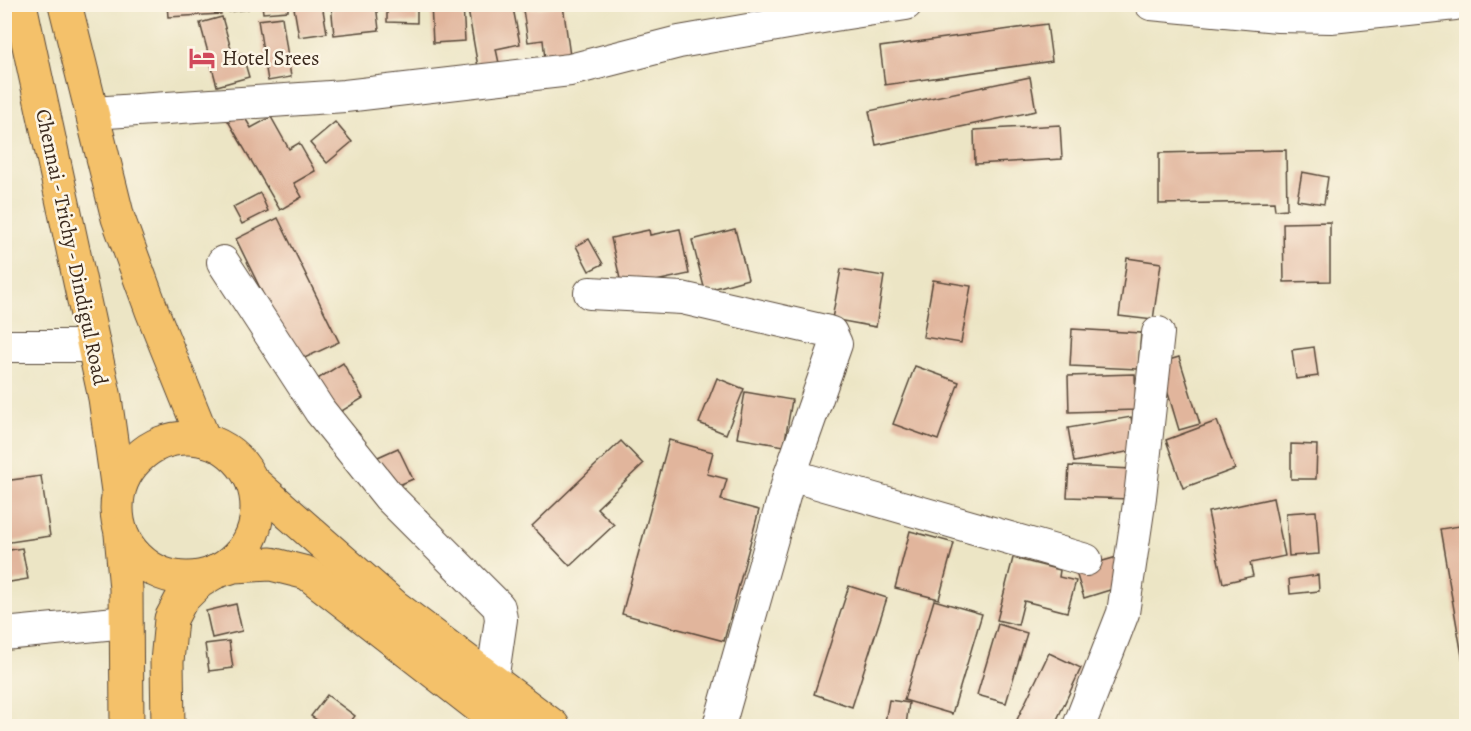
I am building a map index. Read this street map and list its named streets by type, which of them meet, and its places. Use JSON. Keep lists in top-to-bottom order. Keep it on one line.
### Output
{"streets":{"main road":["Chennai - Trichy - Dindigul Road"]},"places":{"hotel":["Hotel Srees"]}}
